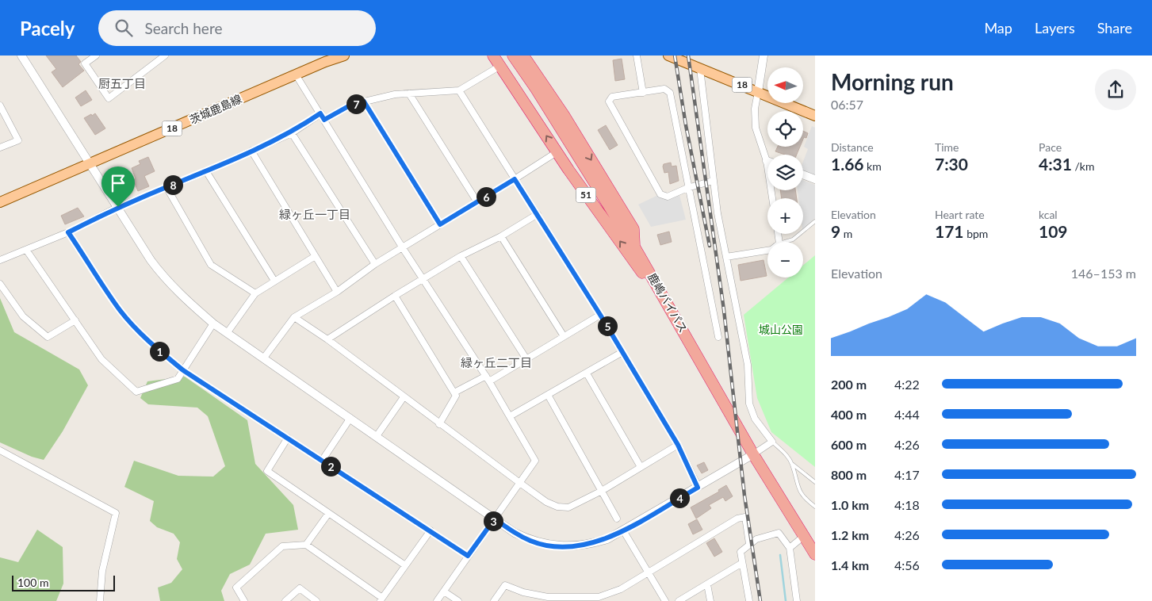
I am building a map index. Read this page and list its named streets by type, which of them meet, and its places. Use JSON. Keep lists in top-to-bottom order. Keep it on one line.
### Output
{"streets":{"highway":["51","鹿嶋バイパス"],"main road":["18","茨城鹿島線"]},"crossings":[["51","鹿嶋バイパス"]],"districts":["厨五丁目","緑ヶ丘一丁目","緑ヶ丘二丁目"],"parks":["城山公園"],"scale_bar":"100 m","north":"left","page":{"header":"Pacely","search":"Search here","nav":["Map","Layers","Share"],"heading":["Morning run","06:57"],"map_buttons":["+","−"],"pins":["7","8","6","5","1","2","4","3"],"stats":[["Distance","1.66 km"],["Time","7:30"],["Pace","4:31 /km"],["Elevation","9 m"],["Heart rate","171 bpm"],["kcal","109"]],"chart":["Elevation","146–153 m"],"list":[{"name":"200 m","note":"4:22"},{"name":"400 m","note":"4:44"},{"name":"600 m","note":"4:26"},{"name":"800 m","note":"4:17"},{"name":"1.0 km","note":"4:18"},{"name":"1.2 km","note":"4:26"},{"name":"1.4 km","note":"4:56"}],"scale":"100 m"}}
